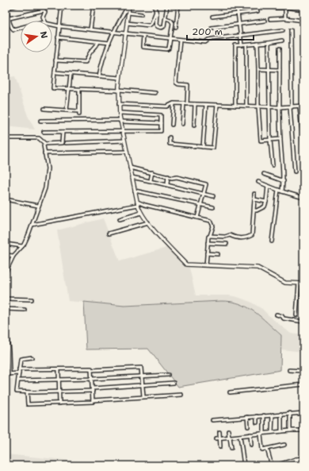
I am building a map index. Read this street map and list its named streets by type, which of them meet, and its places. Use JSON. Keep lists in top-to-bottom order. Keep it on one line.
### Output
{"scale_bar":"200 m","north":"right"}
